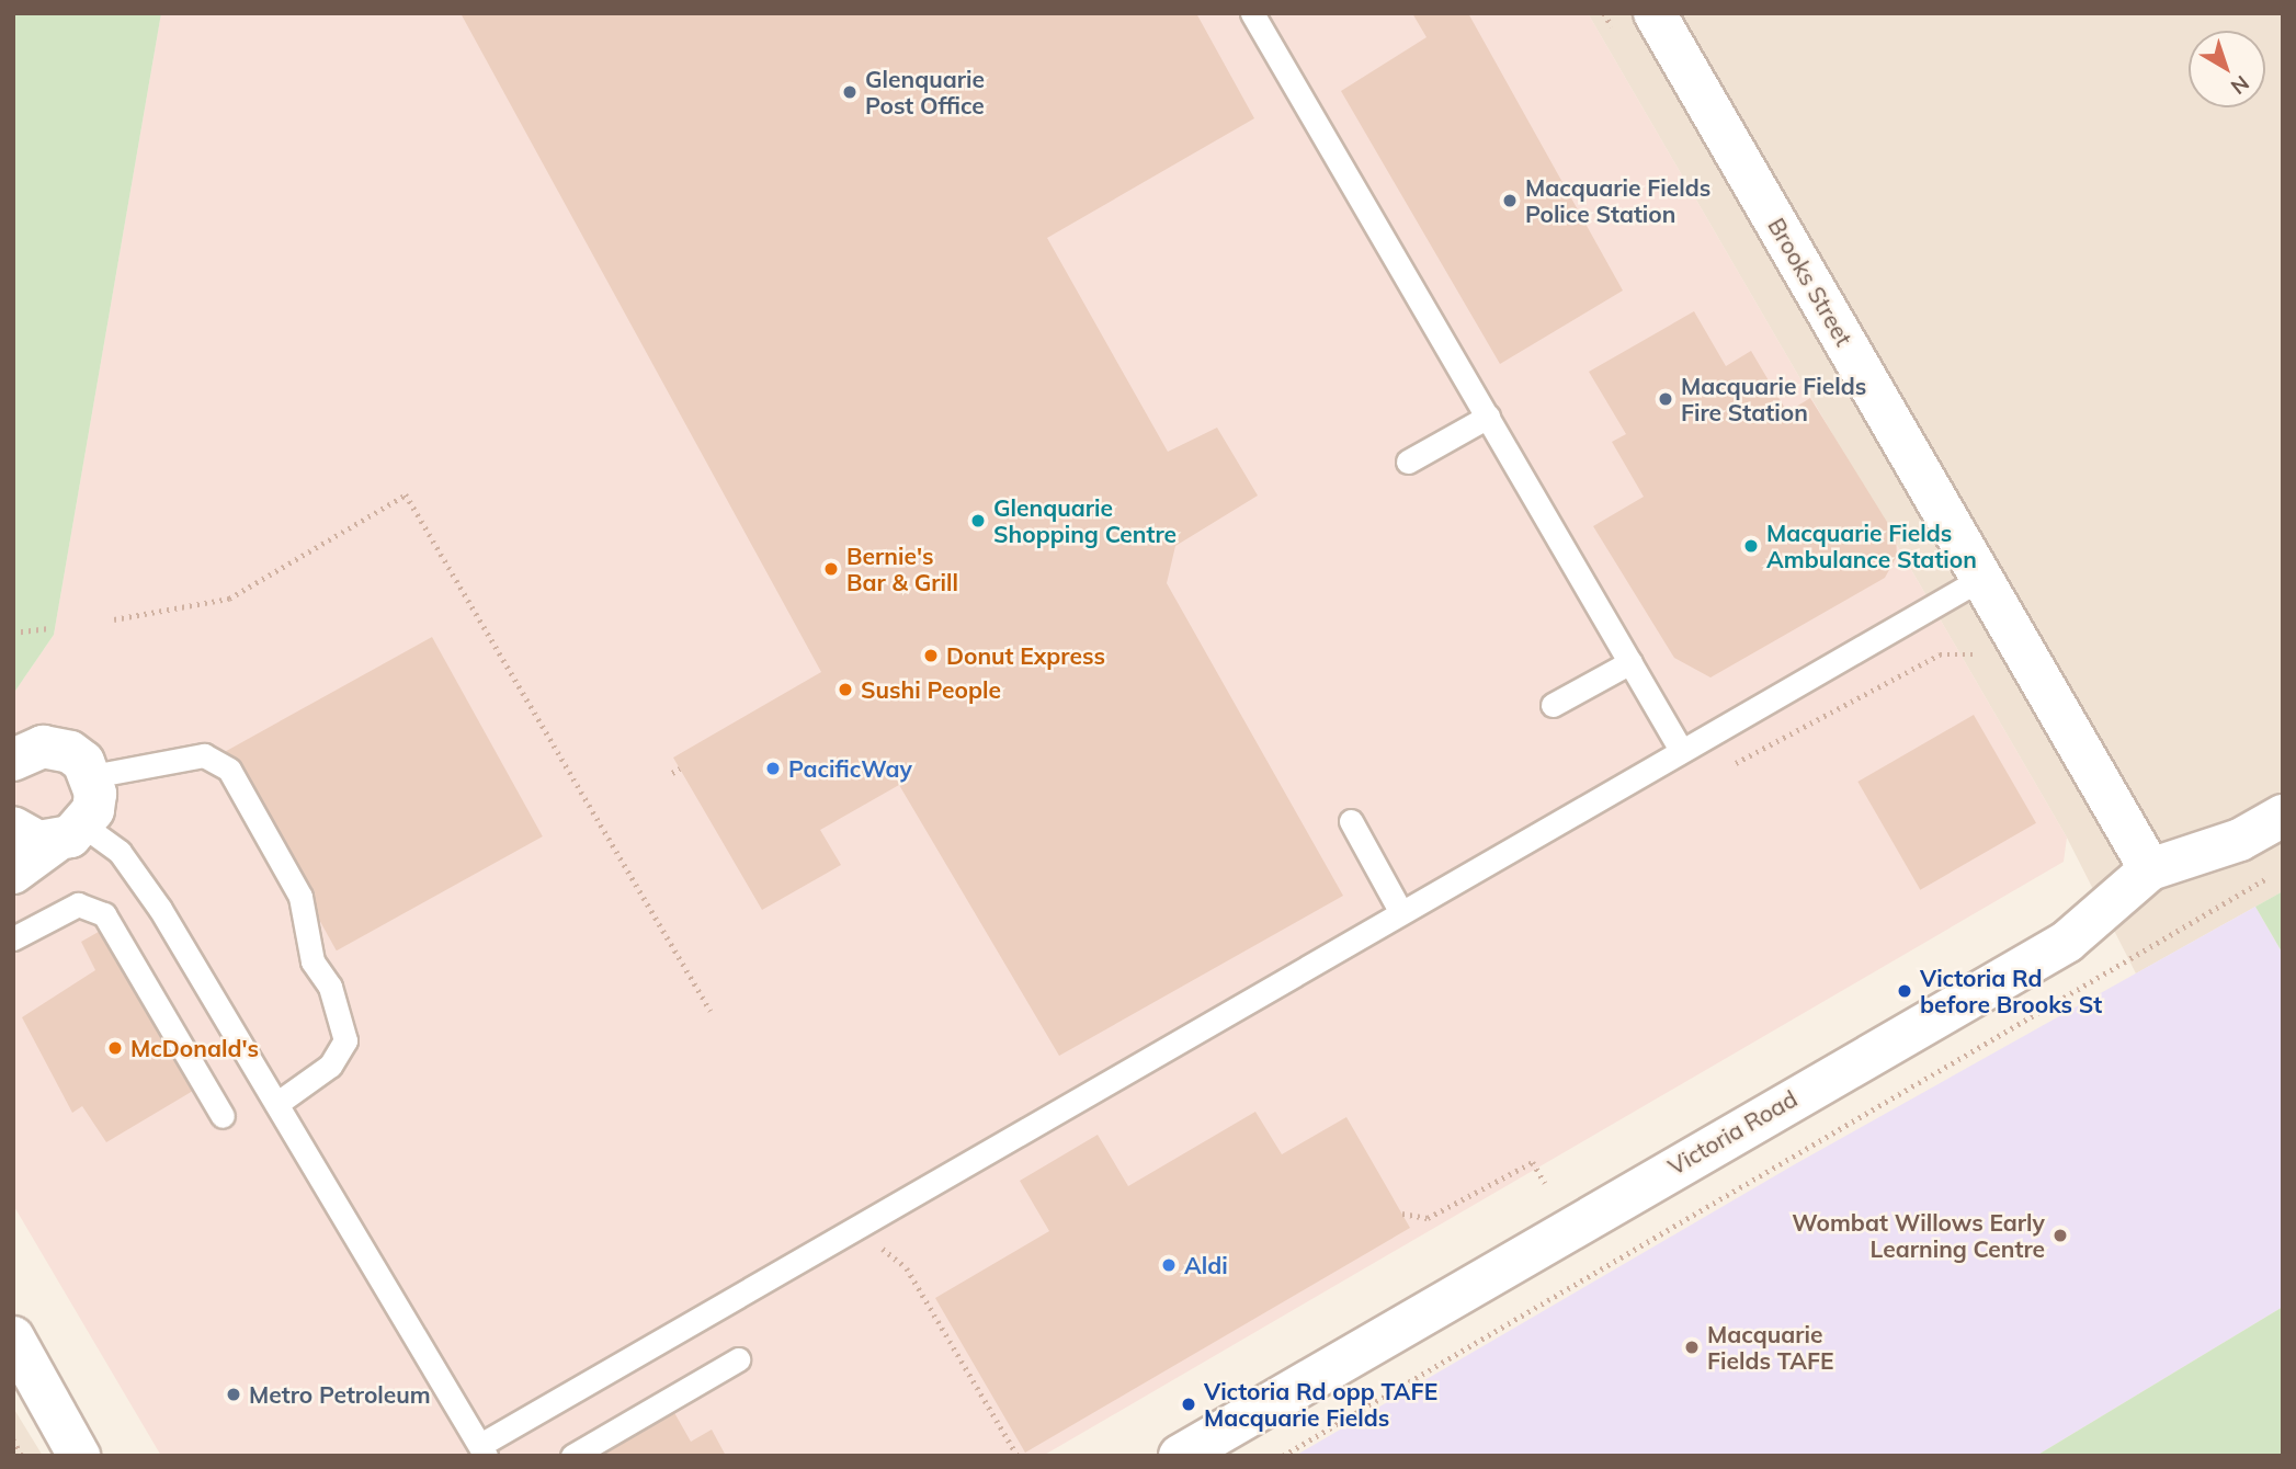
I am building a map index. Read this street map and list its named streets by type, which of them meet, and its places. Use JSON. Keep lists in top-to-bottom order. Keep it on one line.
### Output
{"streets":{"street":["Brooks Street","Victoria Road"]},"crossings":[["Brooks Street","Victoria Road"]],"places":["Glenquarie Post Office","Macquarie Fields Police Station","Macquarie Fields Fire Station","Glenquarie Shopping Centre","Macquarie Fields Ambulance Station","Bernie's Bar & Grill","Donut Express","Sushi People","PacificWay","Victoria Rd before Brooks St","McDonald's","Wombat Willows Early Learning Centre","Aldi","Macquarie Fields TAFE","Metro Petroleum","Victoria Rd opp TAFE Macquarie Fields"],"north":"bottom right"}
